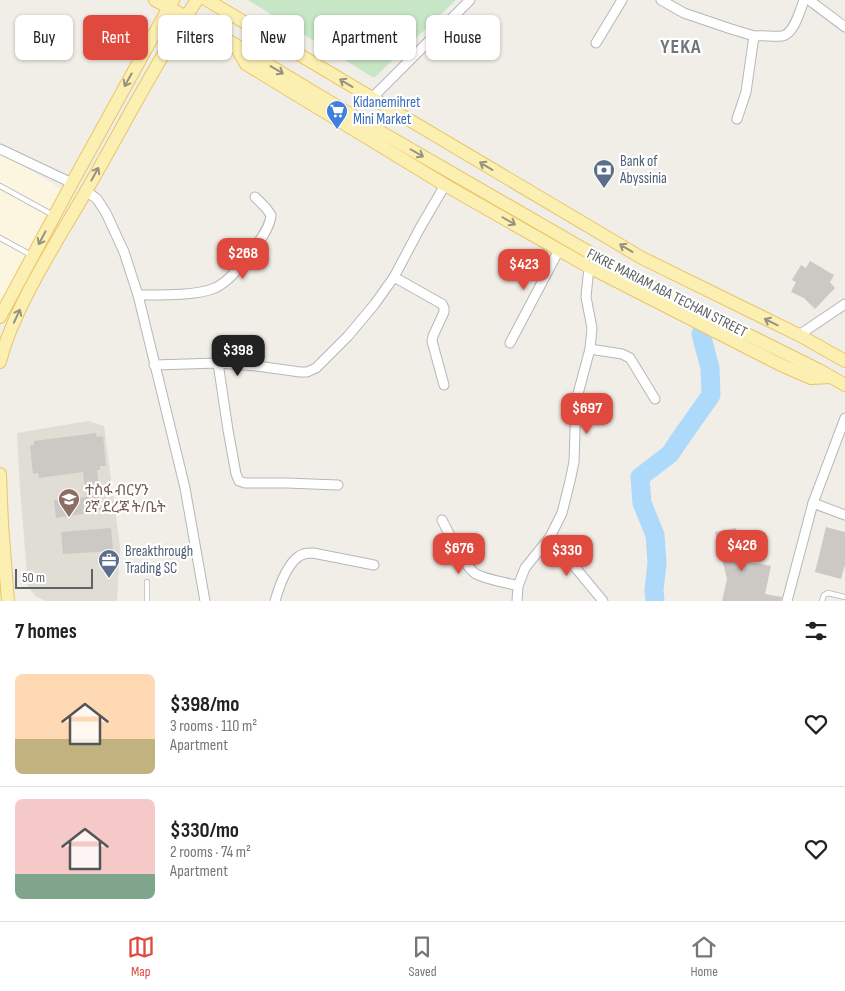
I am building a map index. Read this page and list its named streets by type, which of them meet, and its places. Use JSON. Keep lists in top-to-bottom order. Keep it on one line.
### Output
{"streets":{"main road":["FIKRE MARIAM ABA TECHAN STREET"]},"districts":["YEKA"],"places":{"supermarket":["Kidanemihret Mini Market"],"bank":["Bank of Abyssinia"],"school or university":["ተስፋ ብርሃን 2ኛ ደረጃ ት/ቤት"],"office":["Breakthrough Trading SC"]},"scale_bar":"50 m","page":{"chip":["Buy","Rent","Filters","New","Apartment","House"],"price":["$268","$423","$398","$697","$426","$676","$330"],"scale":"50 m","heading":"7 homes","list":[{"name":"$398/mo","note":"3 rooms · 110 m² · Apartment"},{"name":"$330/mo","note":"2 rooms · 74 m² · Apartment"}],"tabs":["Map","Saved","Home"]}}
